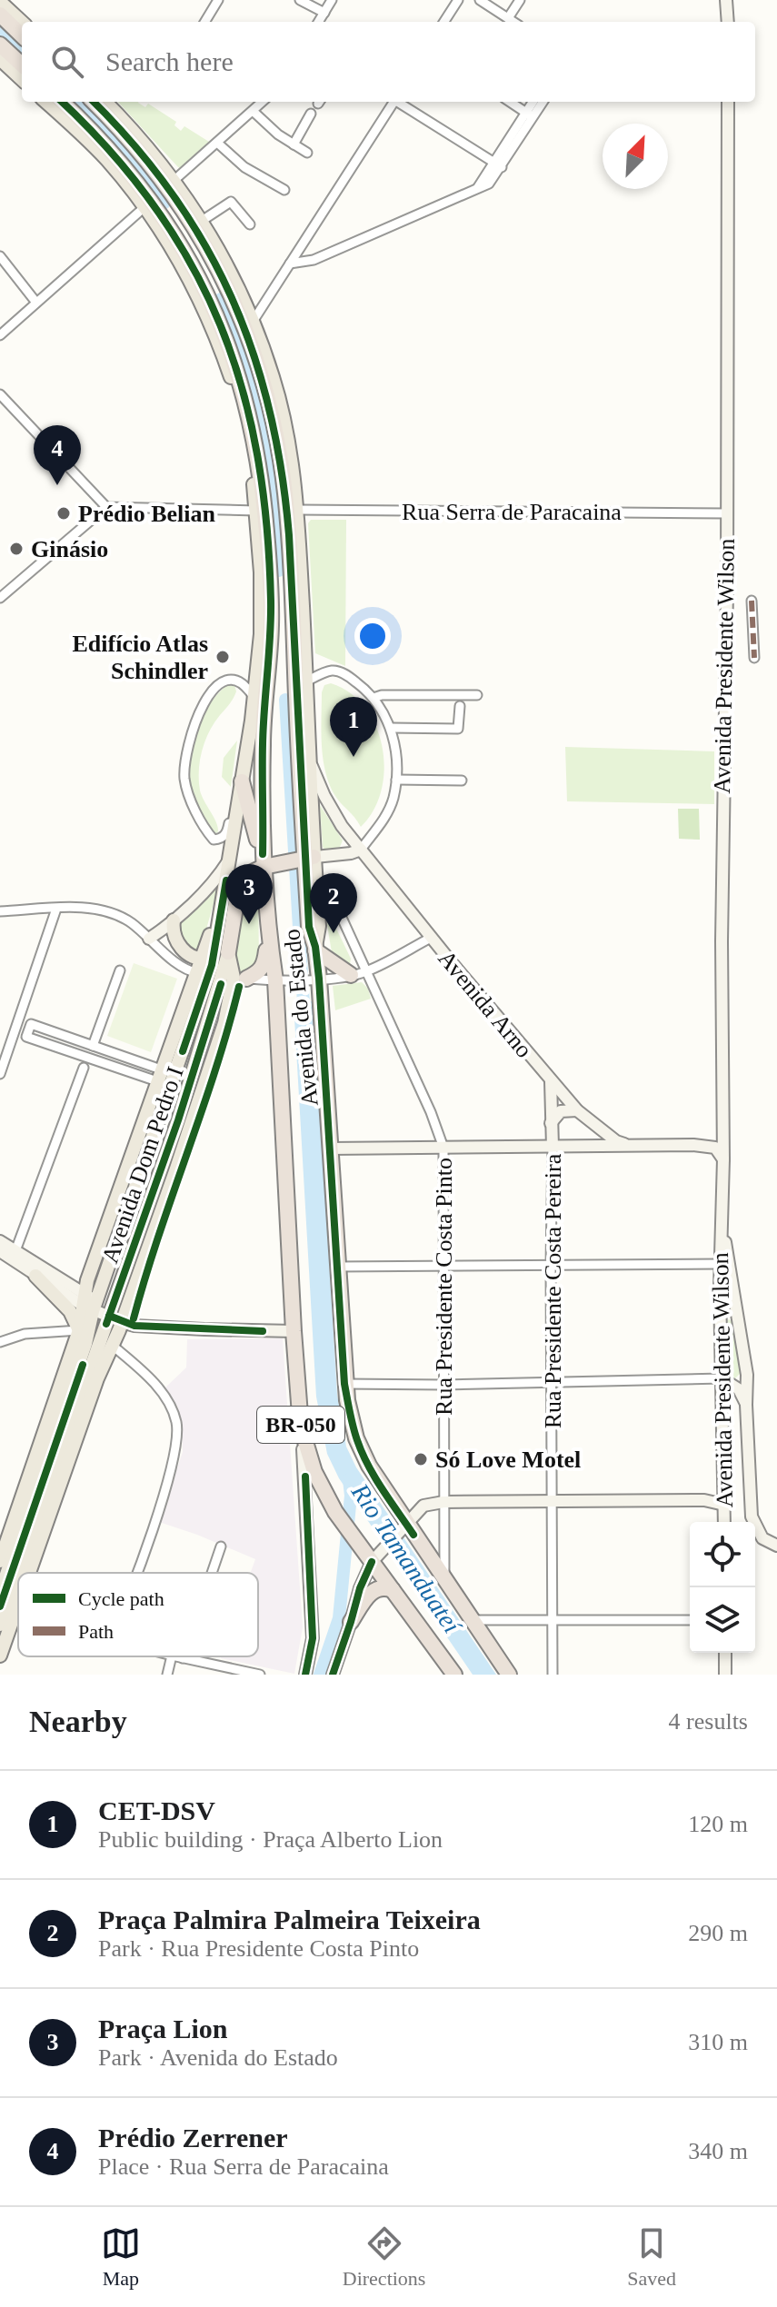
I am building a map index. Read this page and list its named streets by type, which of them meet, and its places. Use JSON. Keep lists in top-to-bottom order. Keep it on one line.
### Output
{"streets":{"highway":["Avenida do Estado","BR-050"],"main road":["Avenida Presidente Wilson","Avenida Arno","Avenida Dom Pedro I","Rua Presidente Costa Pereira"],"street":["Rua Serra de Paracaina","Rua Presidente Costa Pinto"]},"crossings":[["Rua Serra de Paracaina","Avenida Presidente Wilson"],["Rua Serra de Paracaina","Avenida do Estado"],["Avenida Arno","Avenida do Estado"],["Avenida Arno","Rua Presidente Costa Pereira"],["Avenida do Estado","Rua Presidente Costa Pinto"]],"water":["Rio Tamanduateí"],"places":["Prédio Belian","Ginásio","Edifício Atlas Schindler","Só Love Motel"],"legend":["Cycle path","Path"],"north":"top right","page":{"search":"Search here","pins":["4","1","3","2"],"heading":["Nearby","4 results"],"list":[{"mark":"1","name":"CET-DSV","note":"Public building · Praça Alberto Lion","value":"120 m"},{"mark":"2","name":"Praça Palmira Palmeira Teixeira","note":"Park · Rua Presidente Costa Pinto","value":"290 m"},{"mark":"3","name":"Praça Lion","note":"Park · Avenida do Estado","value":"310 m"},{"mark":"4","name":"Prédio Zerrener","note":"Place · Rua Serra de Paracaina","value":"340 m"}],"nav":["Map","Directions","Saved"]}}
